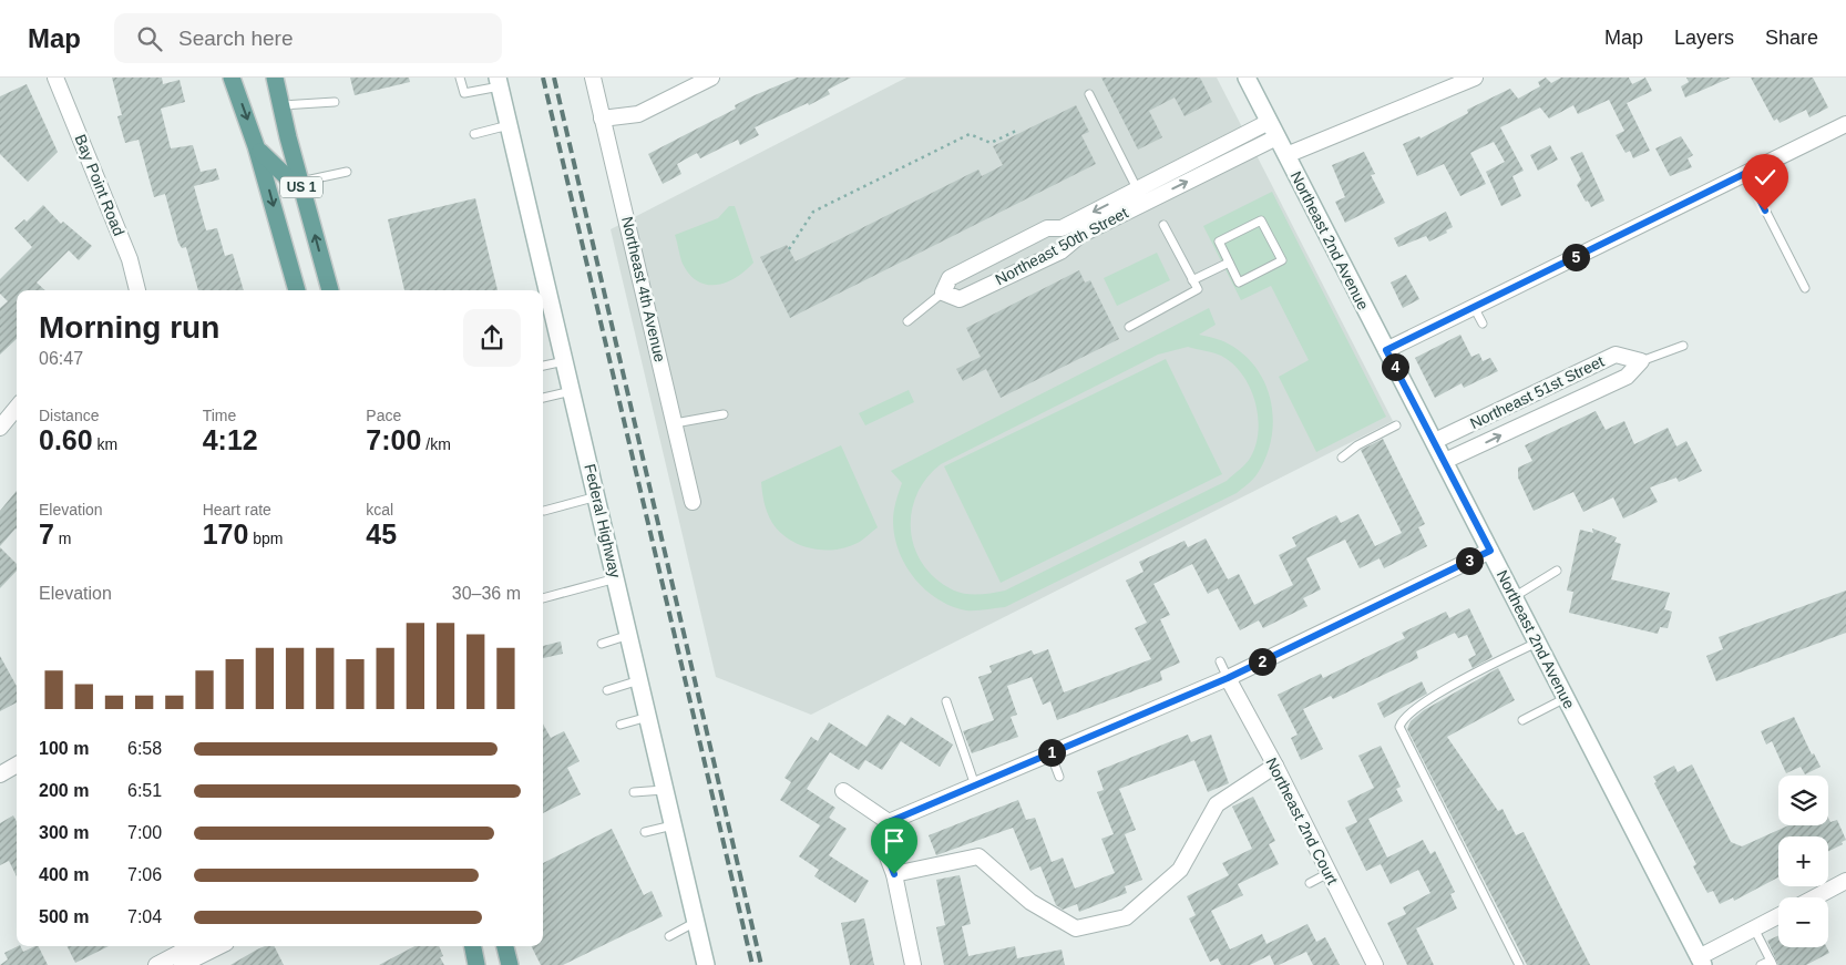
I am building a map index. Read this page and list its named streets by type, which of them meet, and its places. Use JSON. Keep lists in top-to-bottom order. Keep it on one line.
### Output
{"streets":{"main road":["US 1","Northeast 2nd Avenue","Federal Highway"],"street":["Bay Point Road","Northeast 50th Street","Northeast 4th Avenue","Northeast 51st Street","Northeast 2nd Court"]},"crossings":[["Northeast 2nd Avenue","Northeast 50th Street"],["Northeast 2nd Avenue","Northeast 51st Street"]],"page":{"header":"Map","search":"Search here","nav":["Map","Layers","Share"],"pins":["5","4","3","2","1"],"heading":["Morning run","06:47"],"stats":[["Distance","0.60 km"],["Time","4:12"],["Pace","7:00 /km"],["Elevation","7 m"],["Heart rate","170 bpm"],["kcal","45"]],"chart":["Elevation","30–36 m"],"list":[{"name":"100 m","note":"6:58"},{"name":"200 m","note":"6:51"},{"name":"300 m","note":"7:00"},{"name":"400 m","note":"7:06"},{"name":"500 m","note":"7:04"}],"map_buttons":["+","−"]}}
